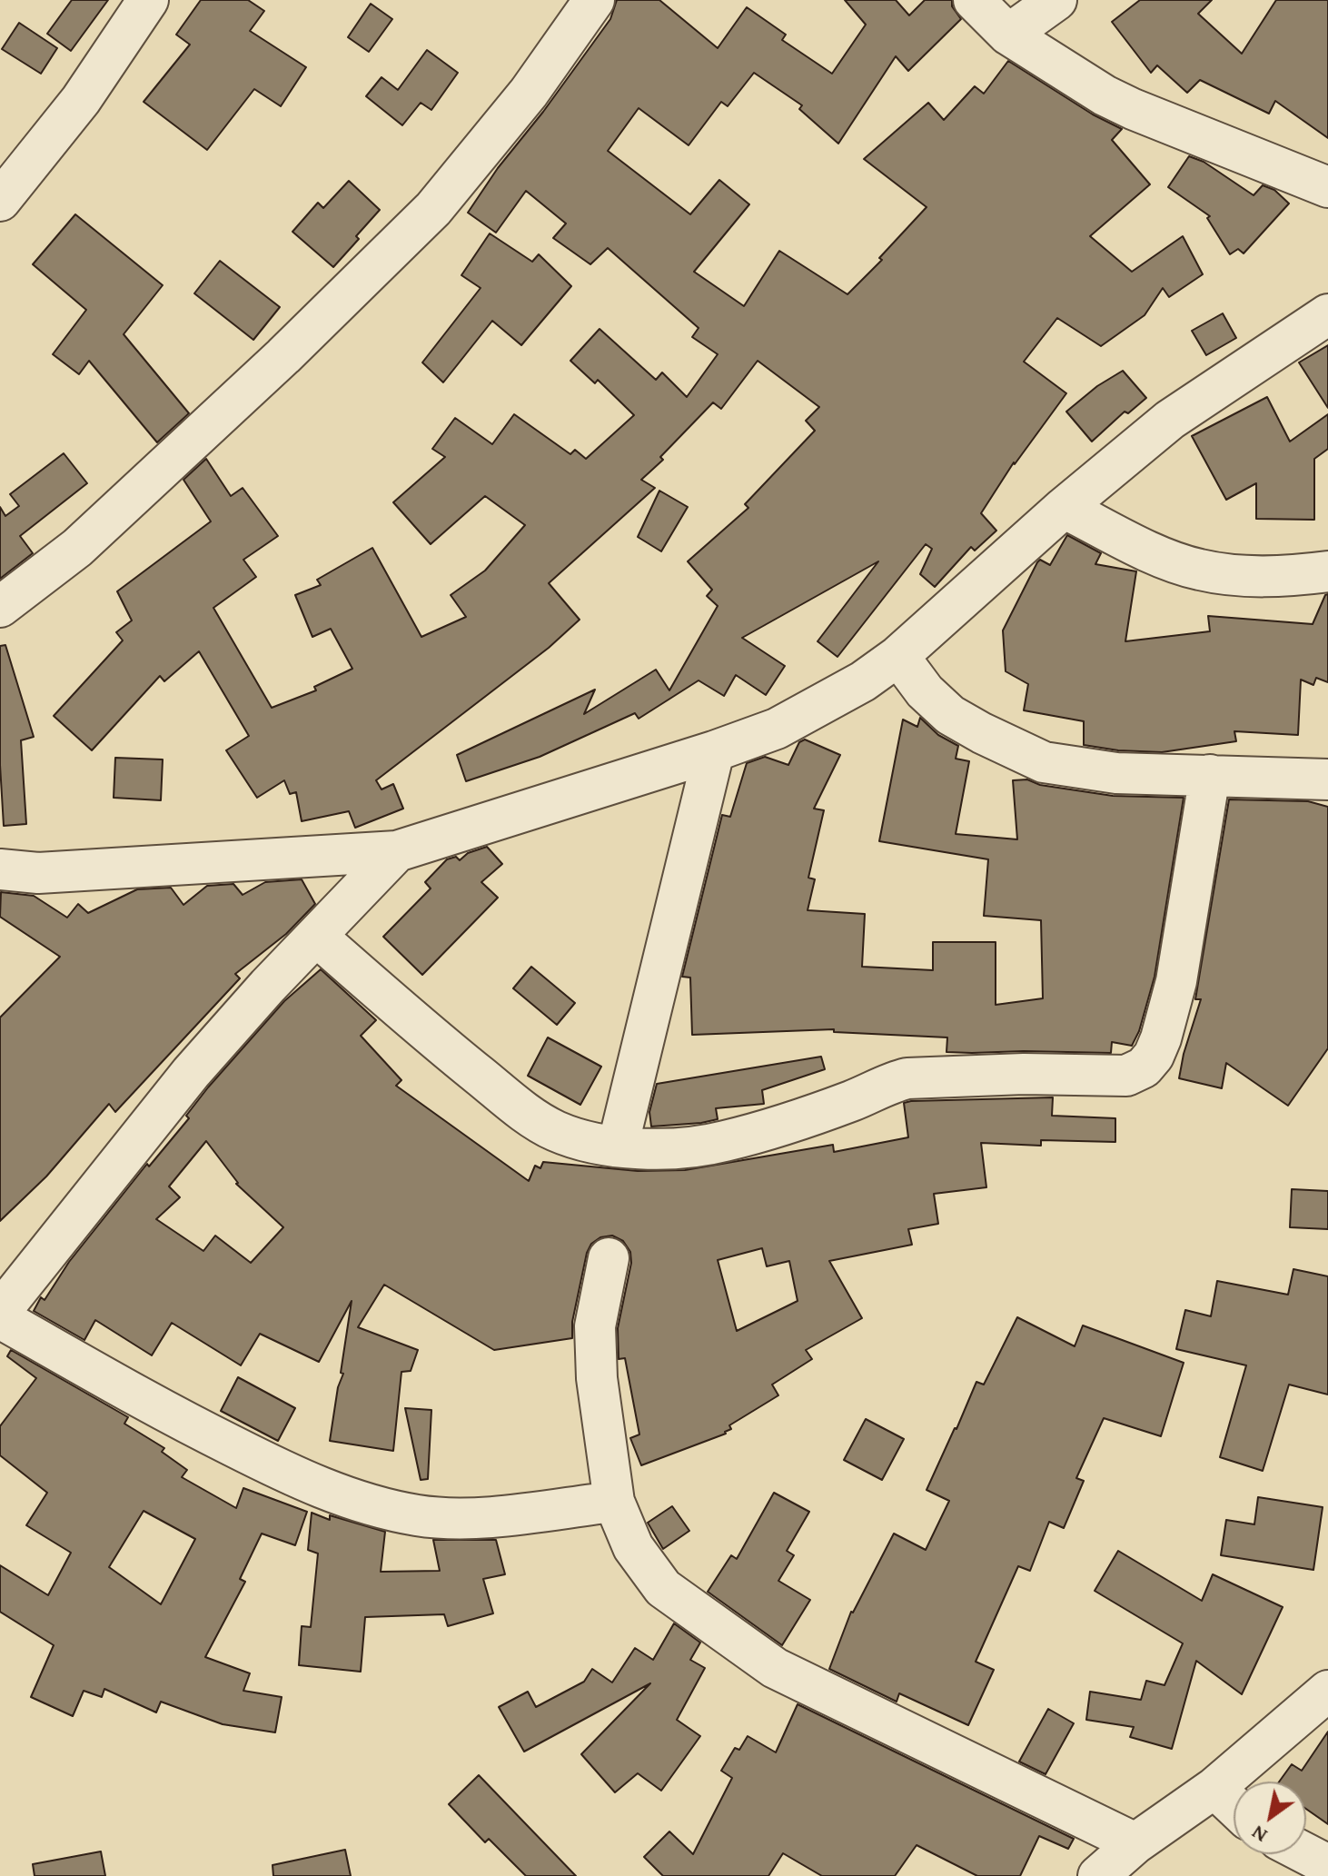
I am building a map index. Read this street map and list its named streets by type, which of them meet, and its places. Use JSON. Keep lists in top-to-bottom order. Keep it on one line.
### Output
{"north":"bottom left"}
